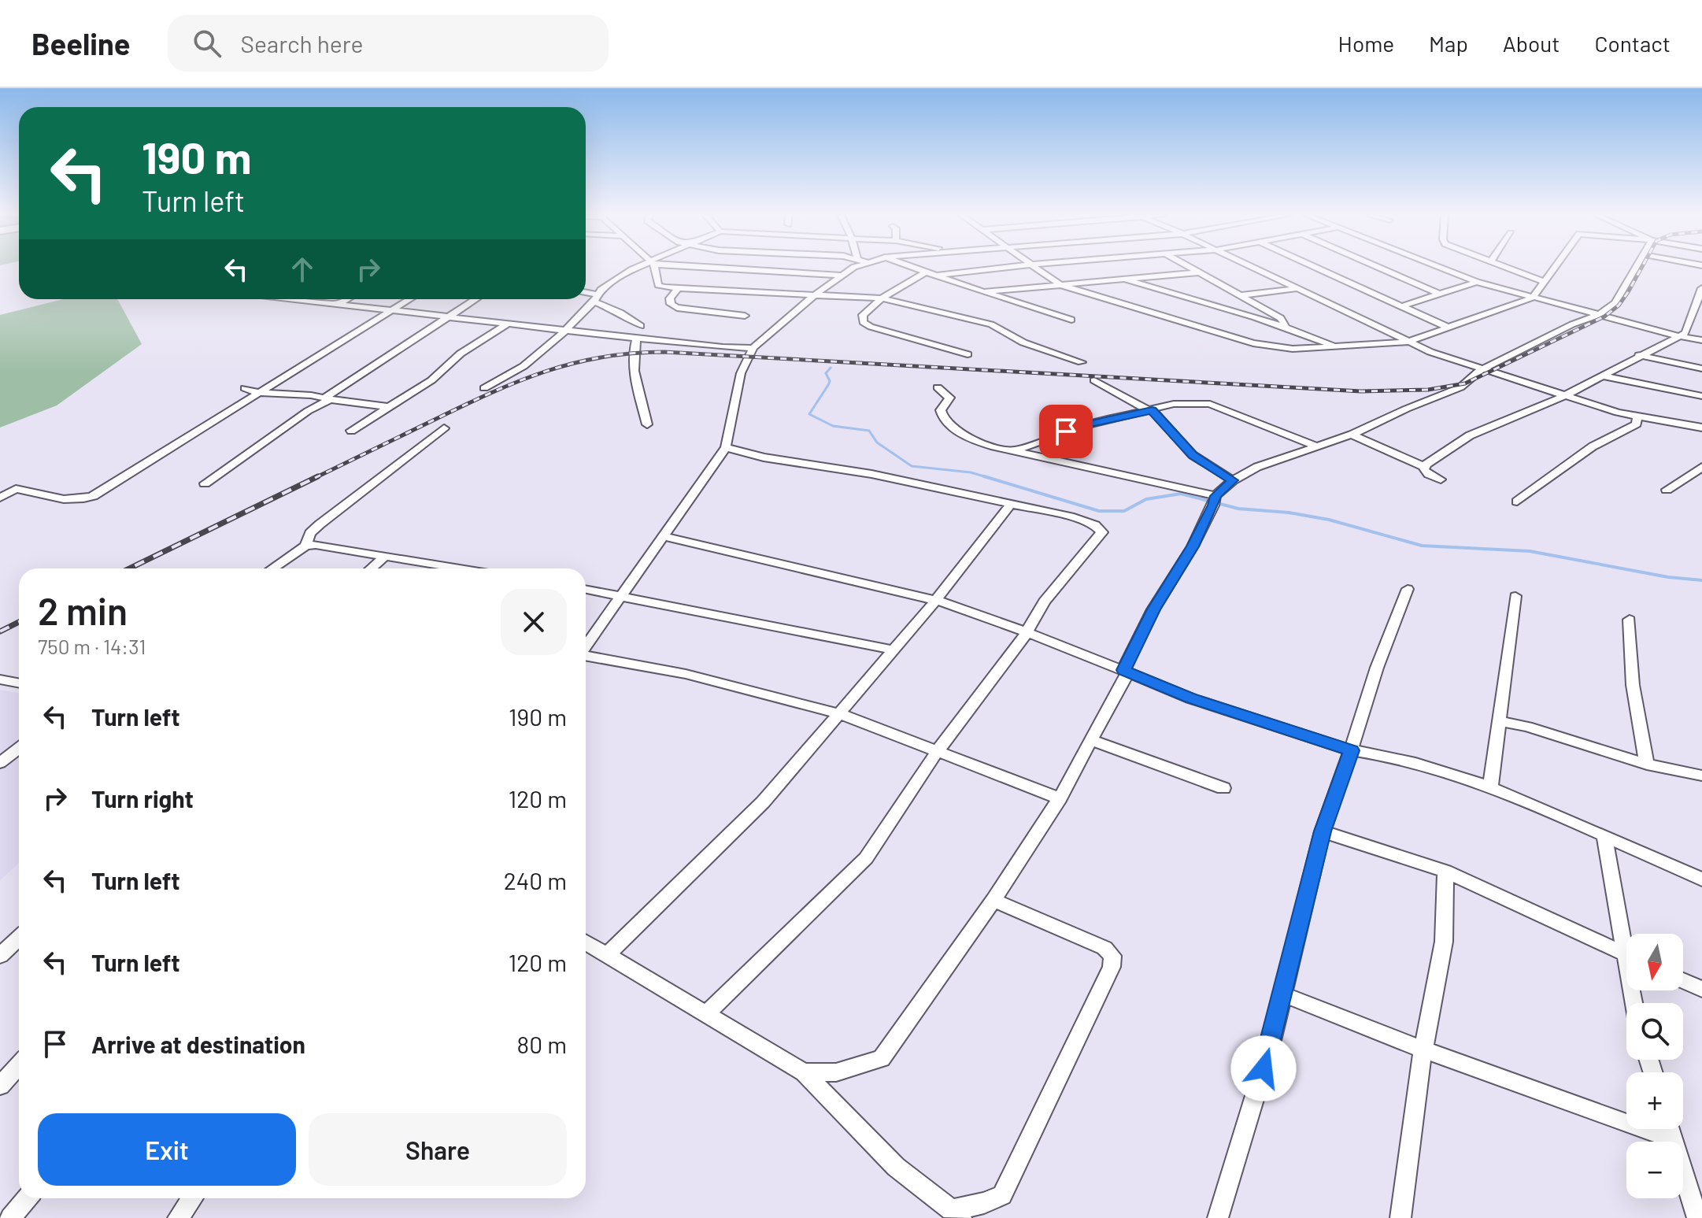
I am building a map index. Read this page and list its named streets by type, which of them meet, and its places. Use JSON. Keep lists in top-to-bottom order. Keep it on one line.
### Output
{"north":"bottom","page":{"header":"Beeline","search":"Search here","nav":["Home","Map","About","Contact"],"turn":["190 m","Turn left"],"heading":["2 min","750 m · 14:31"],"list":[{"name":"Turn left","value":"190 m"},{"name":"Turn right","value":"120 m"},{"name":"Turn left","value":"240 m"},{"name":"Turn left","value":"120 m"},{"name":"Arrive at destination","value":"80 m"}],"map_buttons":["+","−"],"buttons":["Exit","Share"]}}
